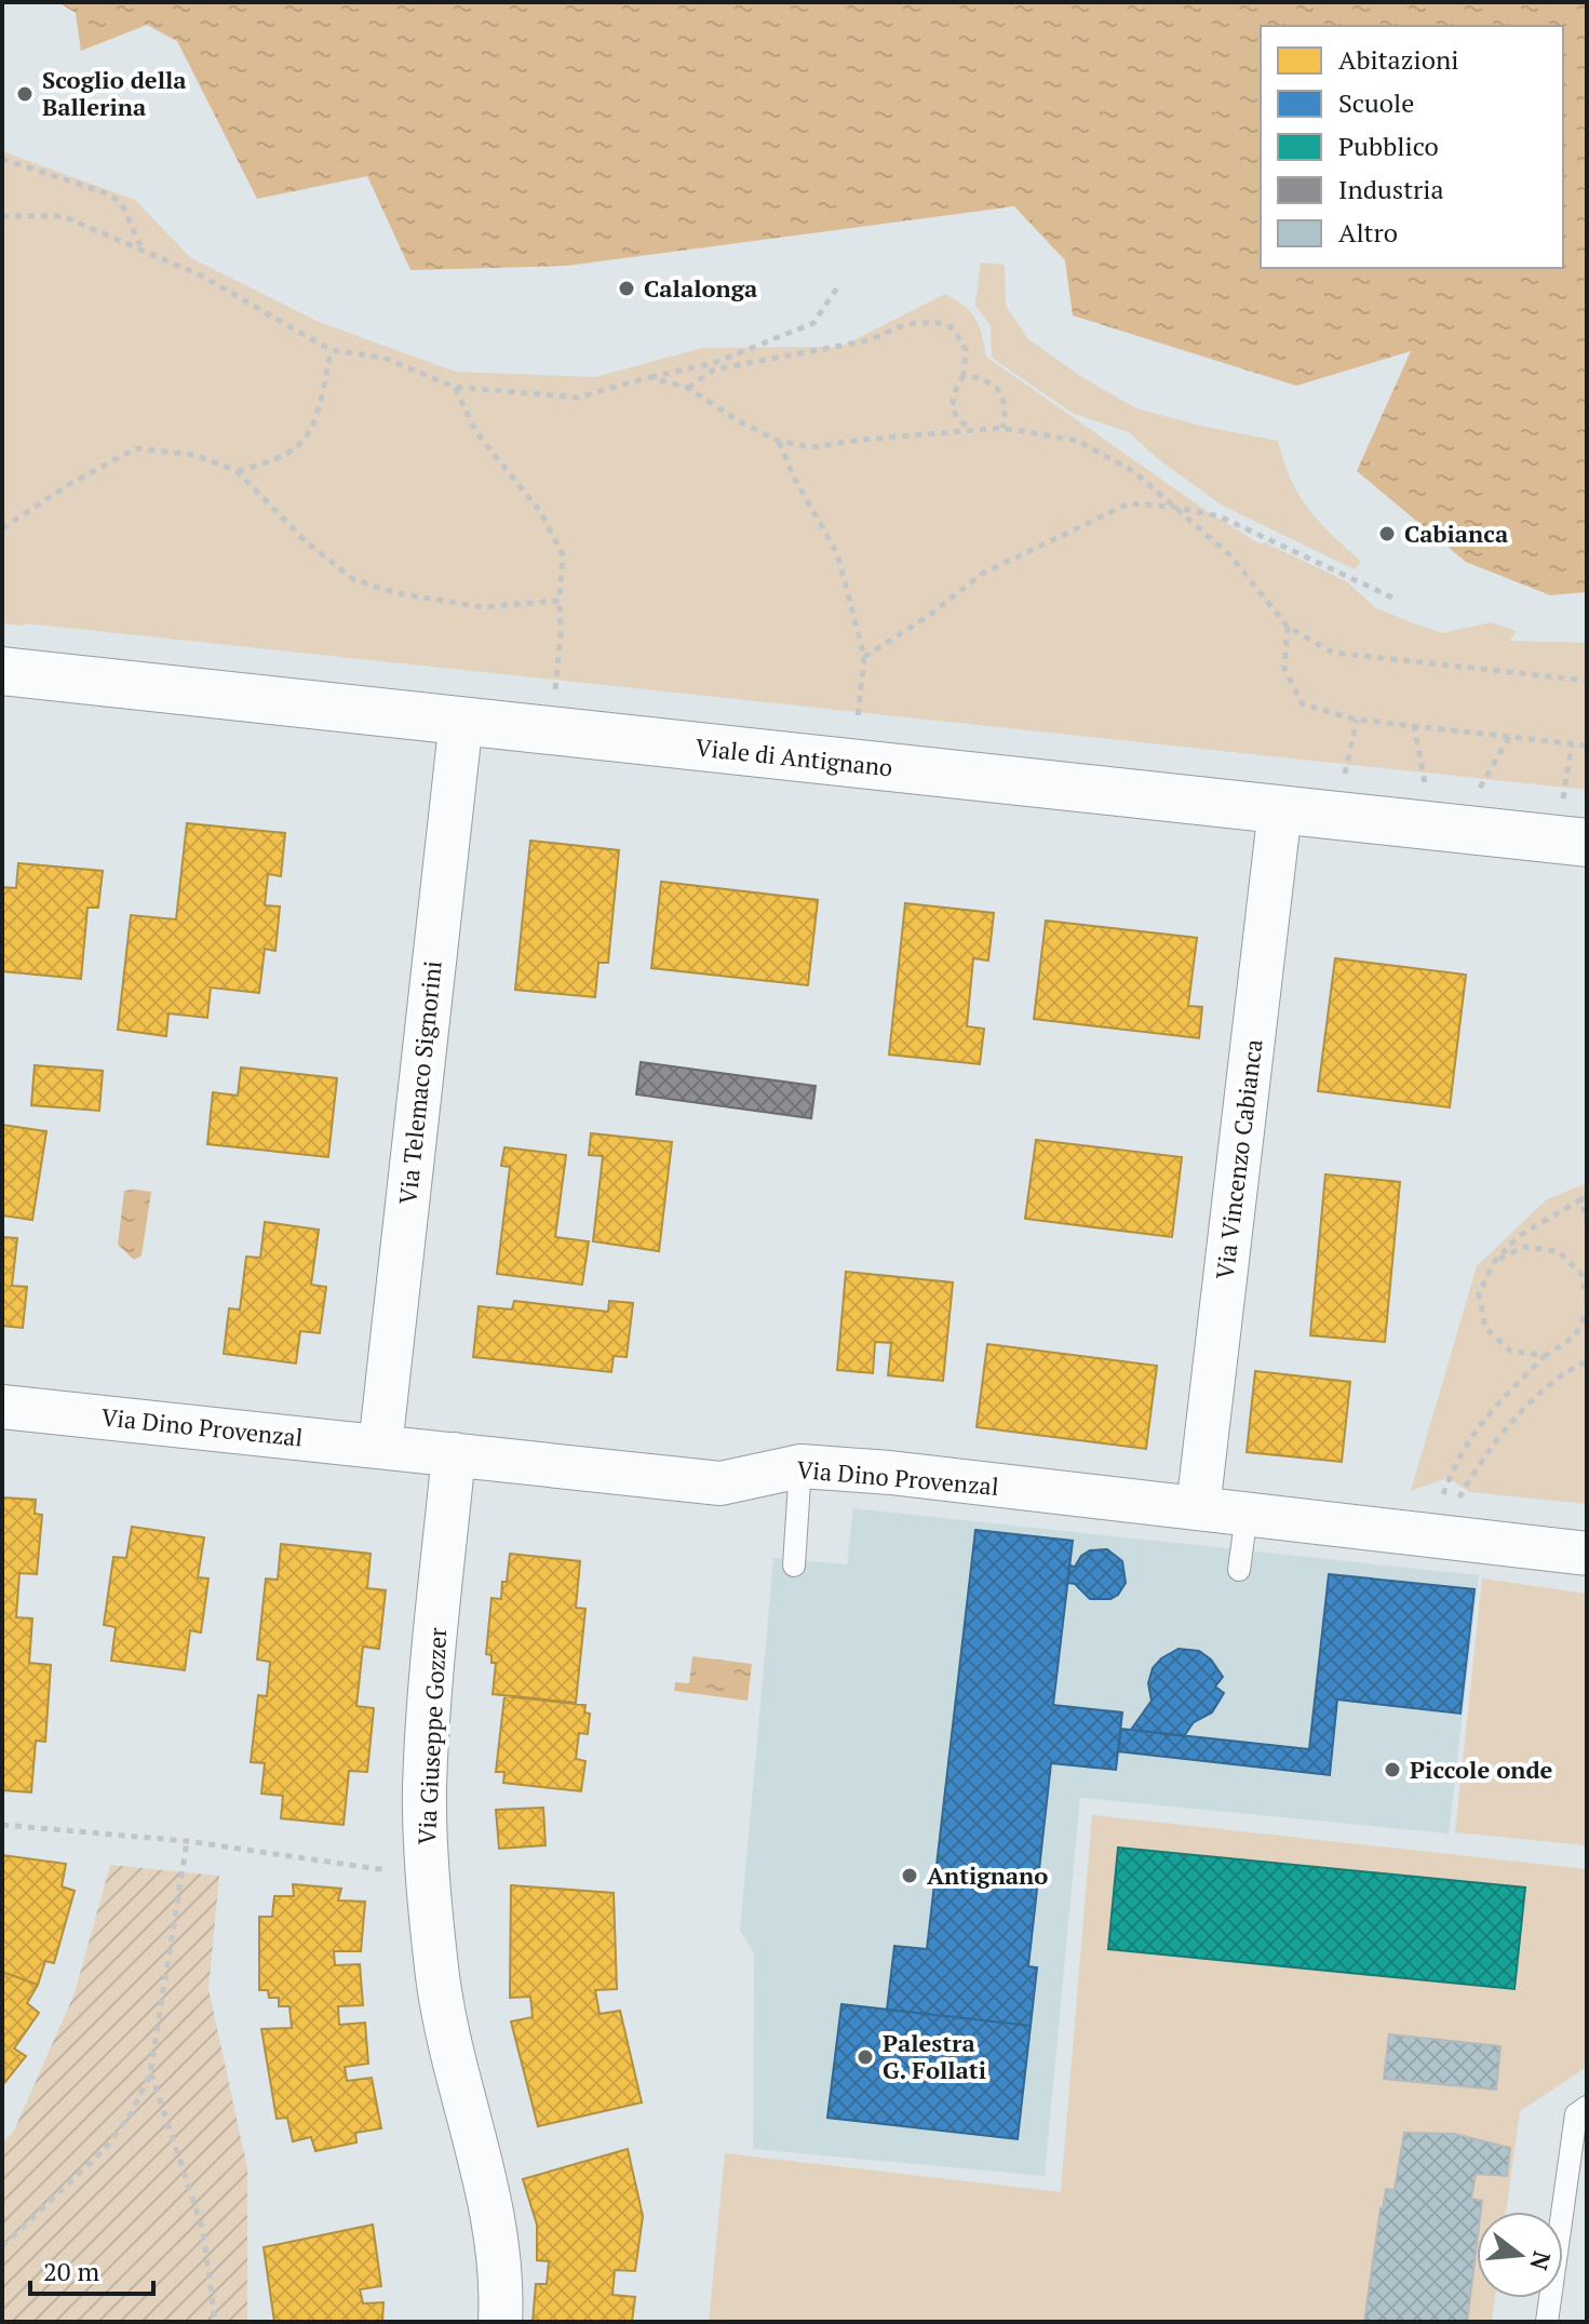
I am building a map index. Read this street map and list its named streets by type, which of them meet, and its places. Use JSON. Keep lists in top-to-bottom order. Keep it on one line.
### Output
{"streets":{"main road":["Viale di Antignano"],"street":["Via Telemaco Signorini","Via Vincenzo Cabianca","Via Dino Provenzal","Via Giuseppe Gozzer"]},"crossings":[["Viale di Antignano","Via Telemaco Signorini"],["Viale di Antignano","Via Vincenzo Cabianca"],["Via Telemaco Signorini","Via Dino Provenzal"],["Via Vincenzo Cabianca","Via Dino Provenzal"],["Via Dino Provenzal","Via Giuseppe Gozzer"]],"places":["Scoglio della Ballerina","Calalonga","Cabianca","Piccole onde","Antignano","Palestra G. Follati"],"legend":["Abitazioni","Scuole","Pubblico","Industria","Altro"],"scale_bar":"20 m","north":"right"}
